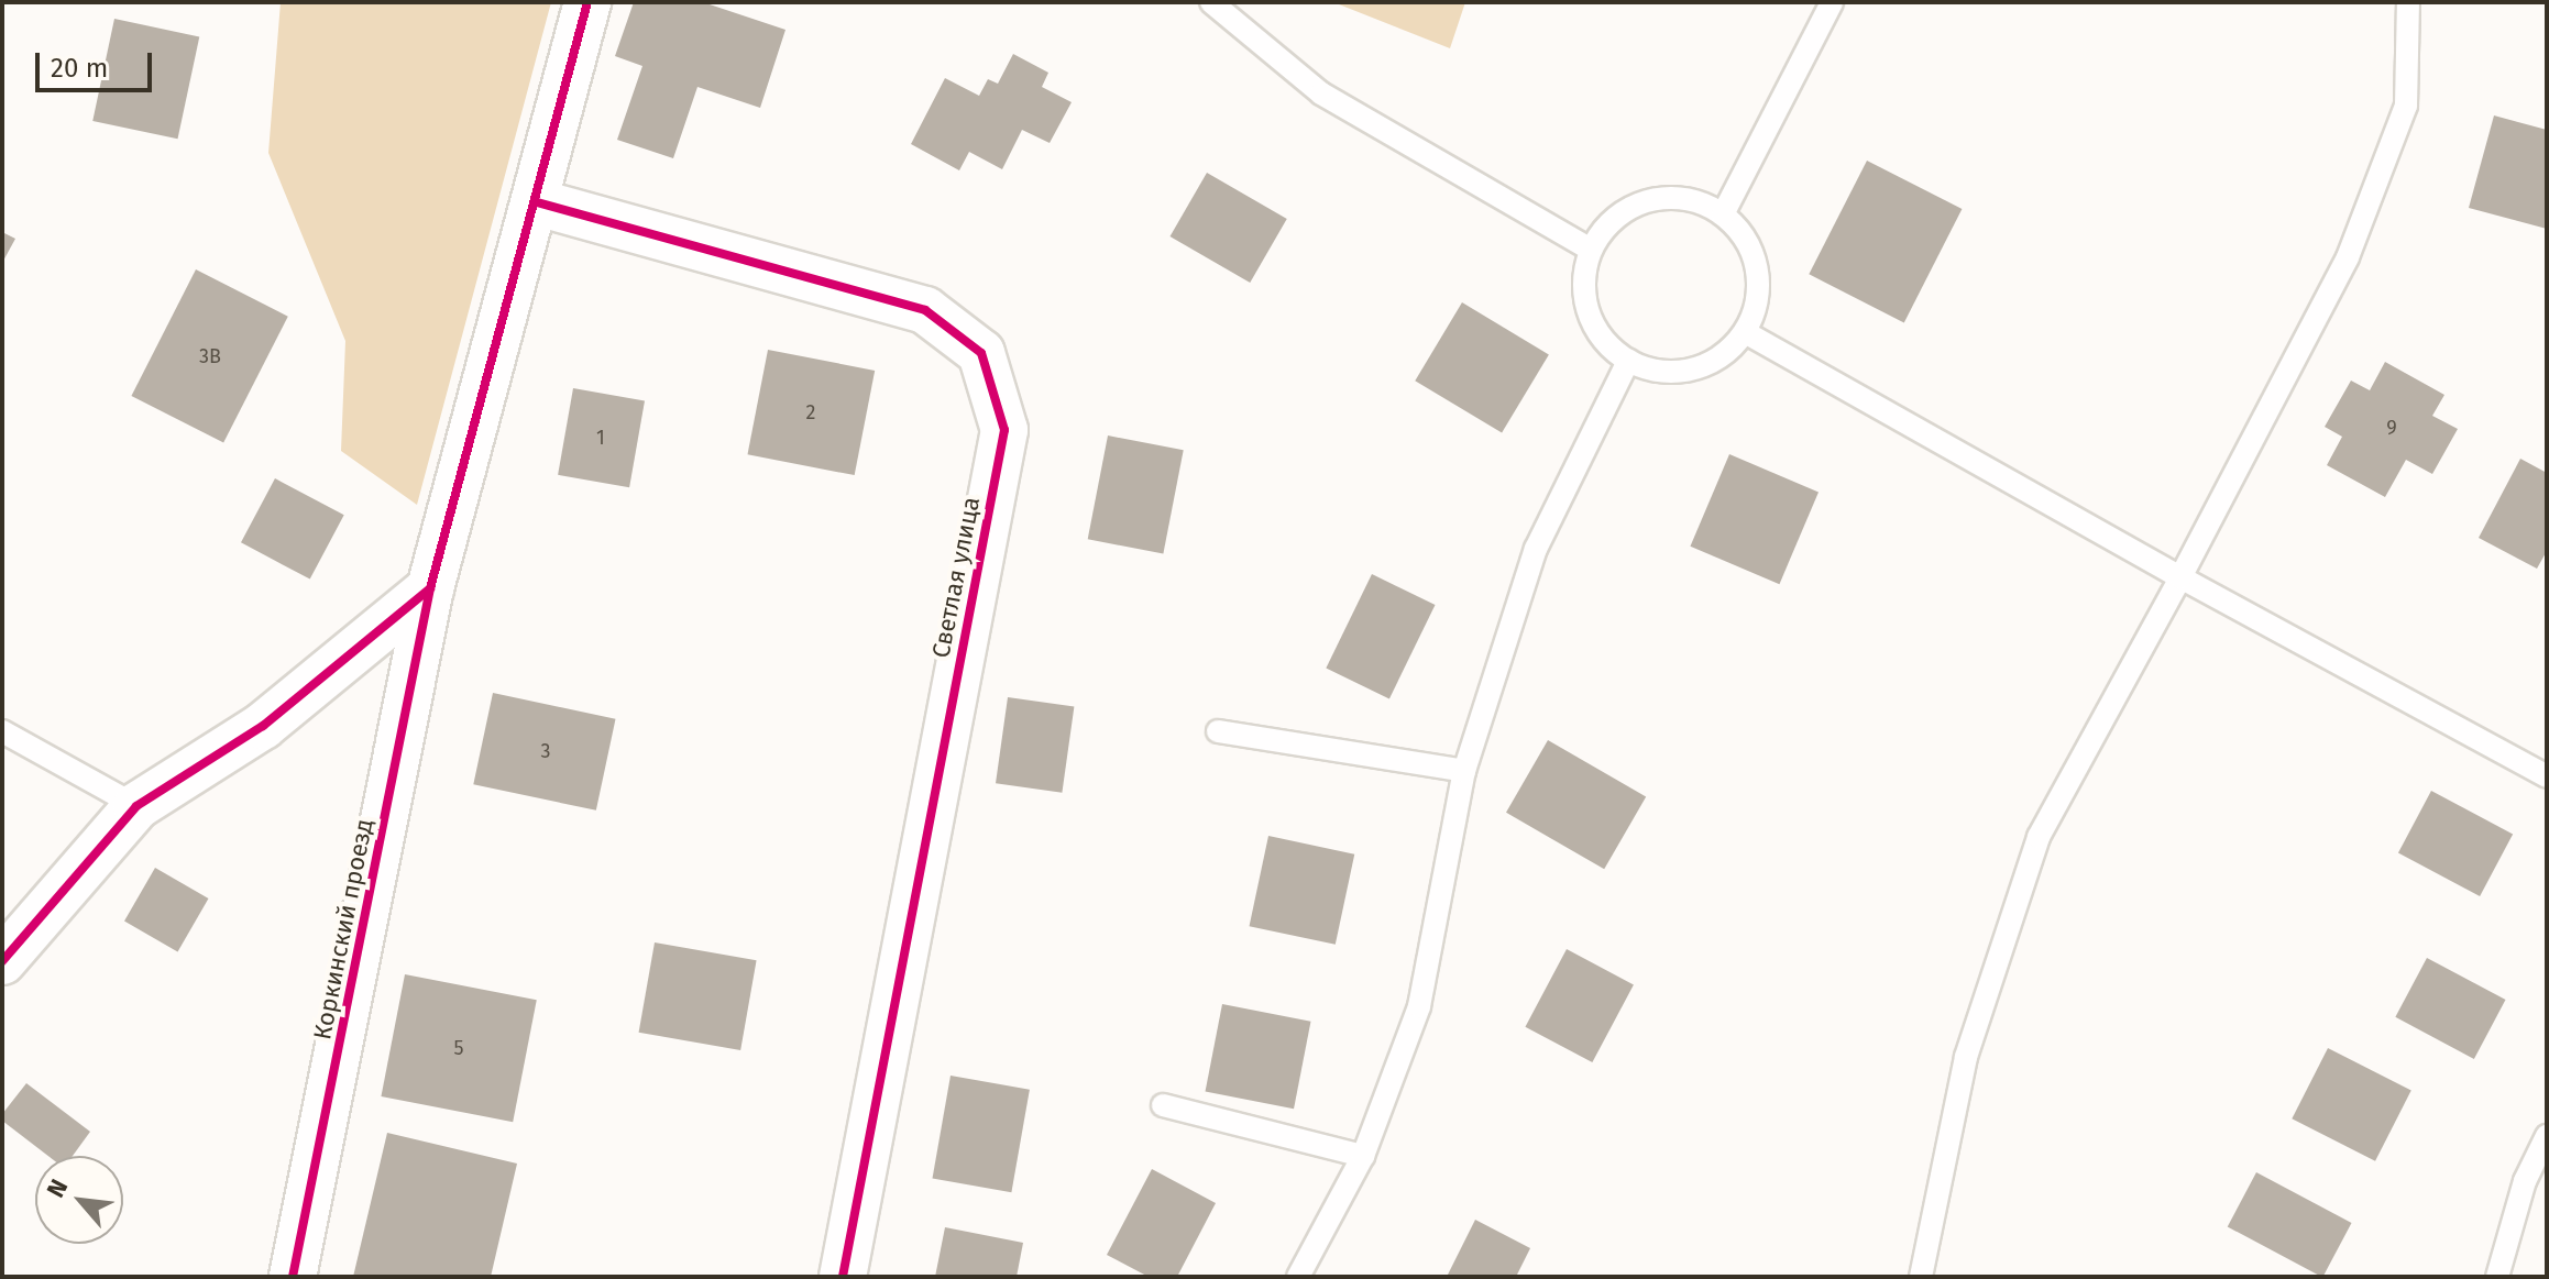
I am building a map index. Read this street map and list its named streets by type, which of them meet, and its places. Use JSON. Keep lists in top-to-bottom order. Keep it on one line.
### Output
{"streets":{"street":["Светлая улица","Коркинский проезд"]},"crossings":[["Светлая улица","Коркинский проезд"]],"house_numbers":["3В","2","9","1","3","5"],"scale_bar":"20 m","north":"top left"}
